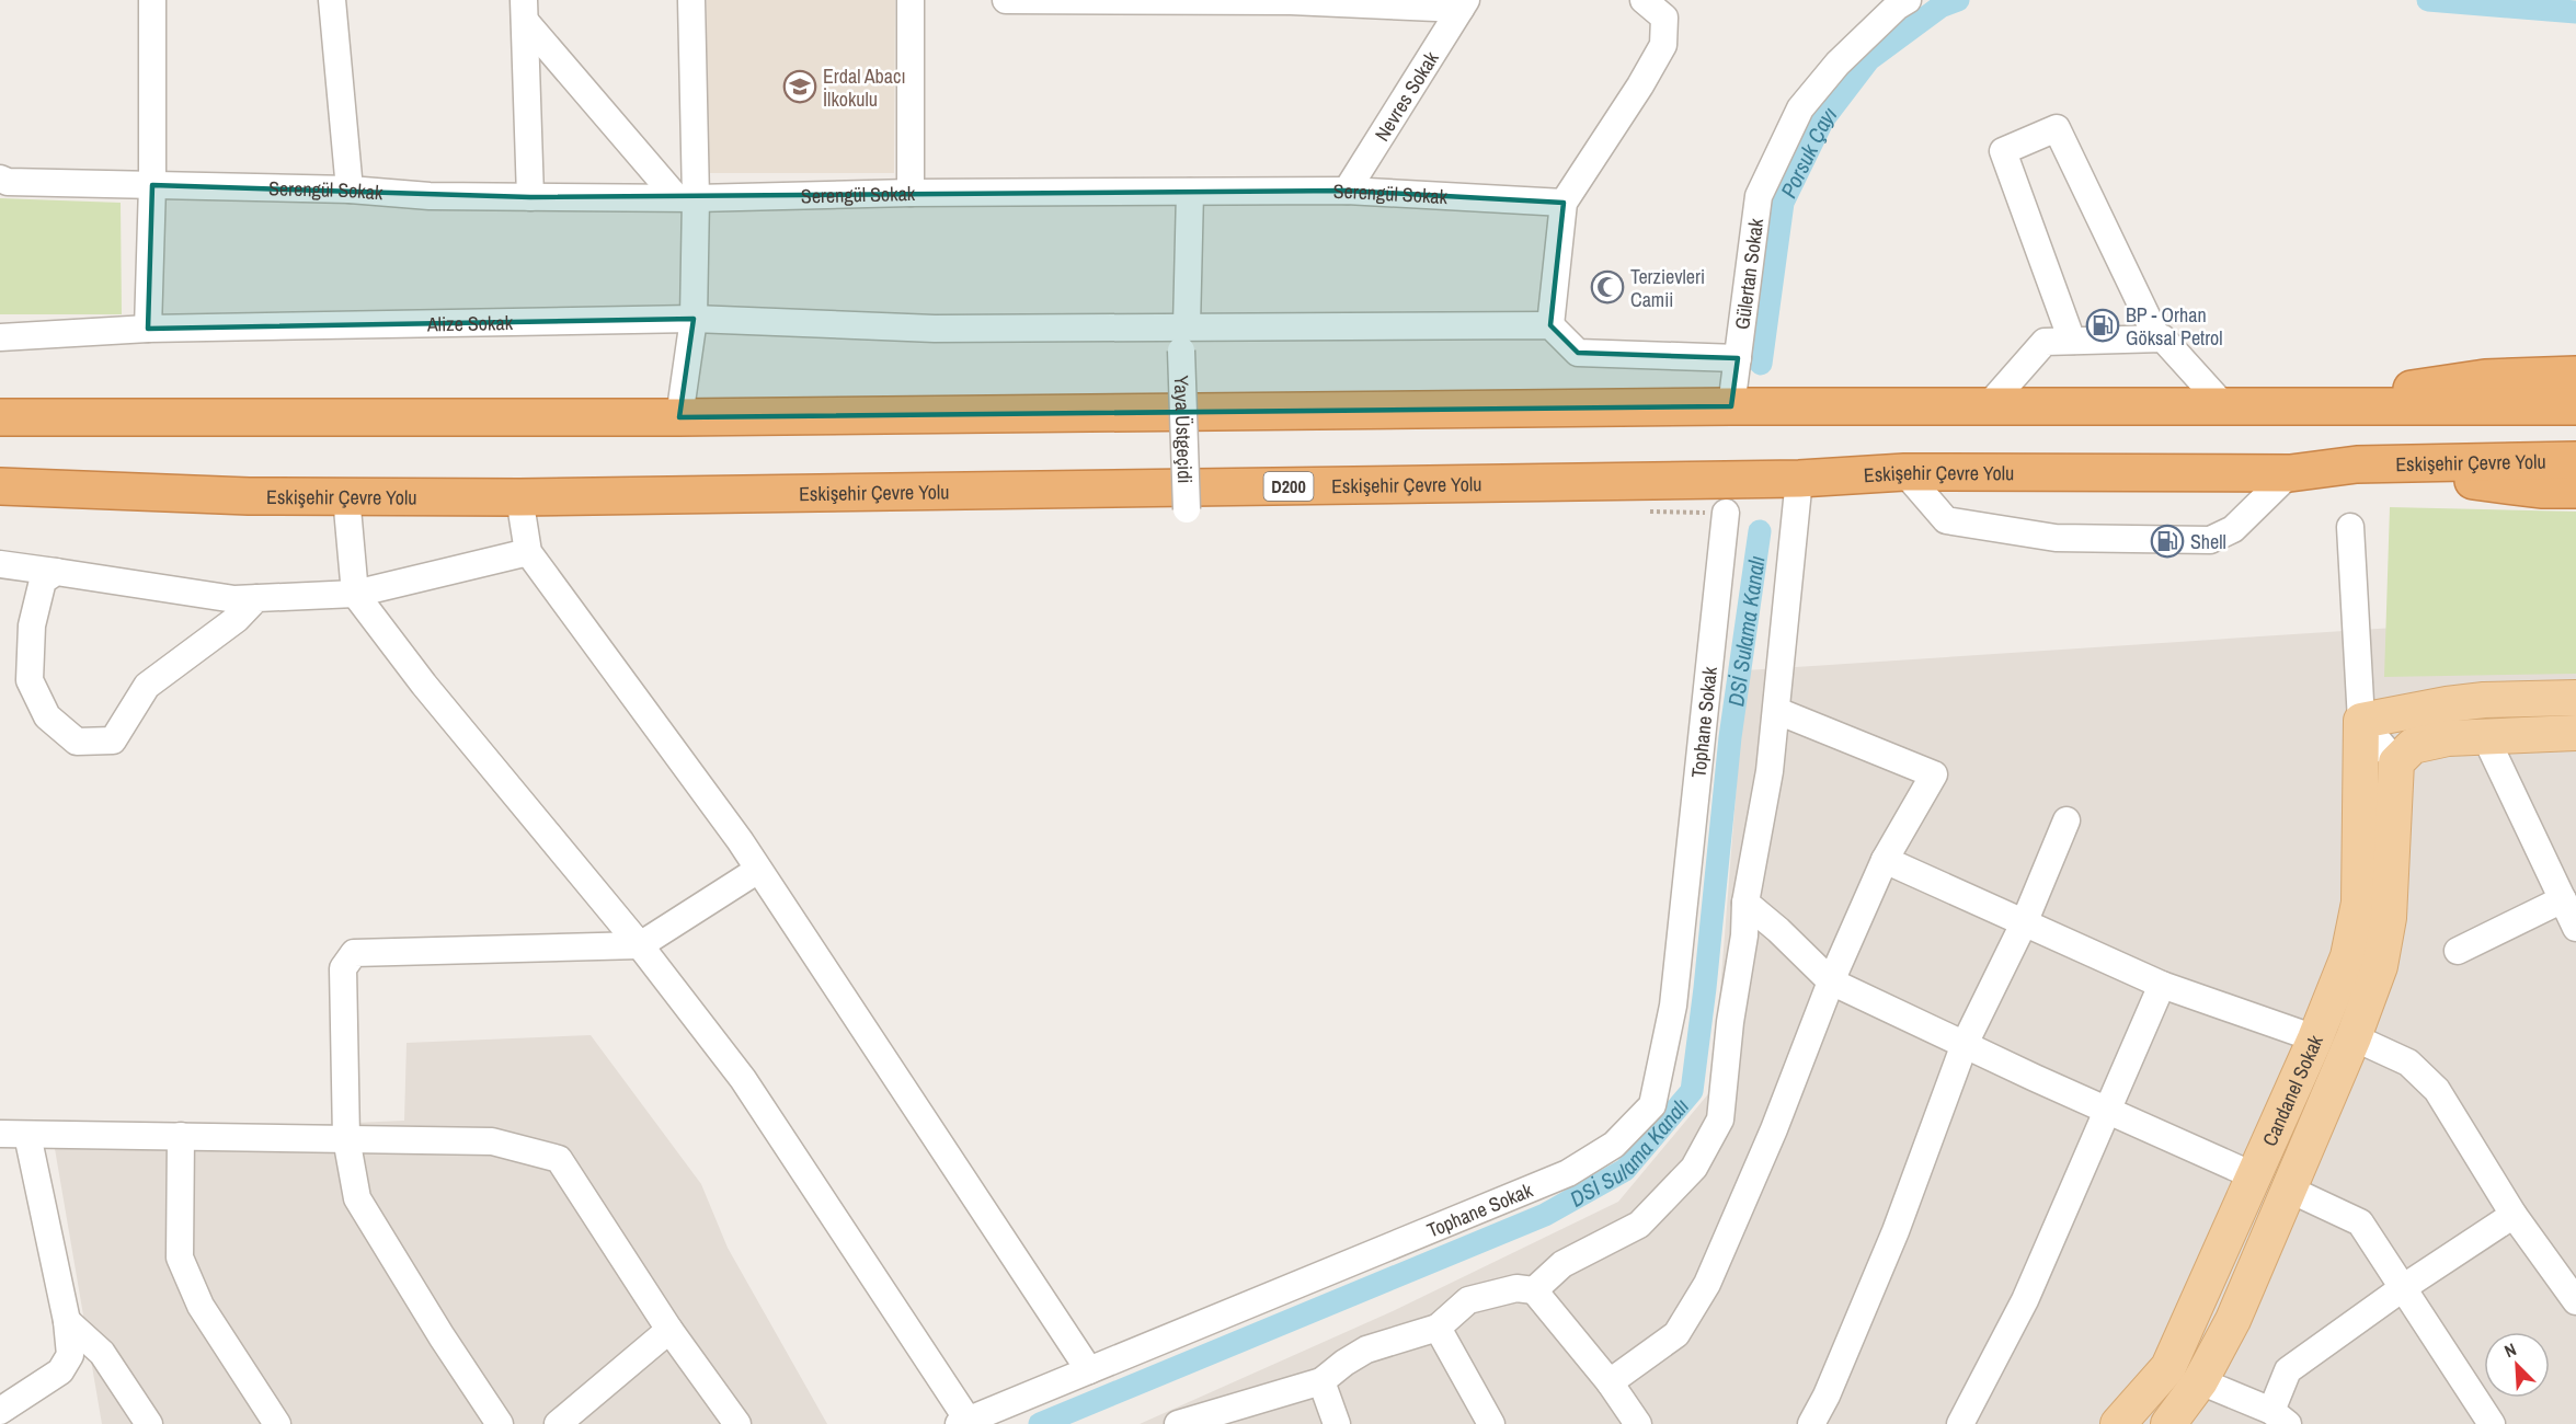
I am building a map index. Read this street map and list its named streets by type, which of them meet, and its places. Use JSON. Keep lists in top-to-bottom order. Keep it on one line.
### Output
{"streets":{"highway":["Eskişehir Çevre Yolu","D200"],"main road":["Candanel Sokak"],"street":["Nevres Sokak","Serengül Sokak","Gülertan Sokak","Alize Sokak","Yaya Üstgeçidi","Tophane Sokak"]},"crossings":[["Nevres Sokak","Serengül Sokak"],["Serengül Sokak","Yaya Üstgeçidi"],["Alize Sokak","Yaya Üstgeçidi"]],"water":["Porsuk Çayı","DSİ Sulama Kanalı"],"places":{"school or university":["Erdal Abacı İlkokulu"],"mosque":["Terzievleri Camii"],"fuel station":["BP - Orhan Göksal Petrol","Shell"]},"north":"top left"}
